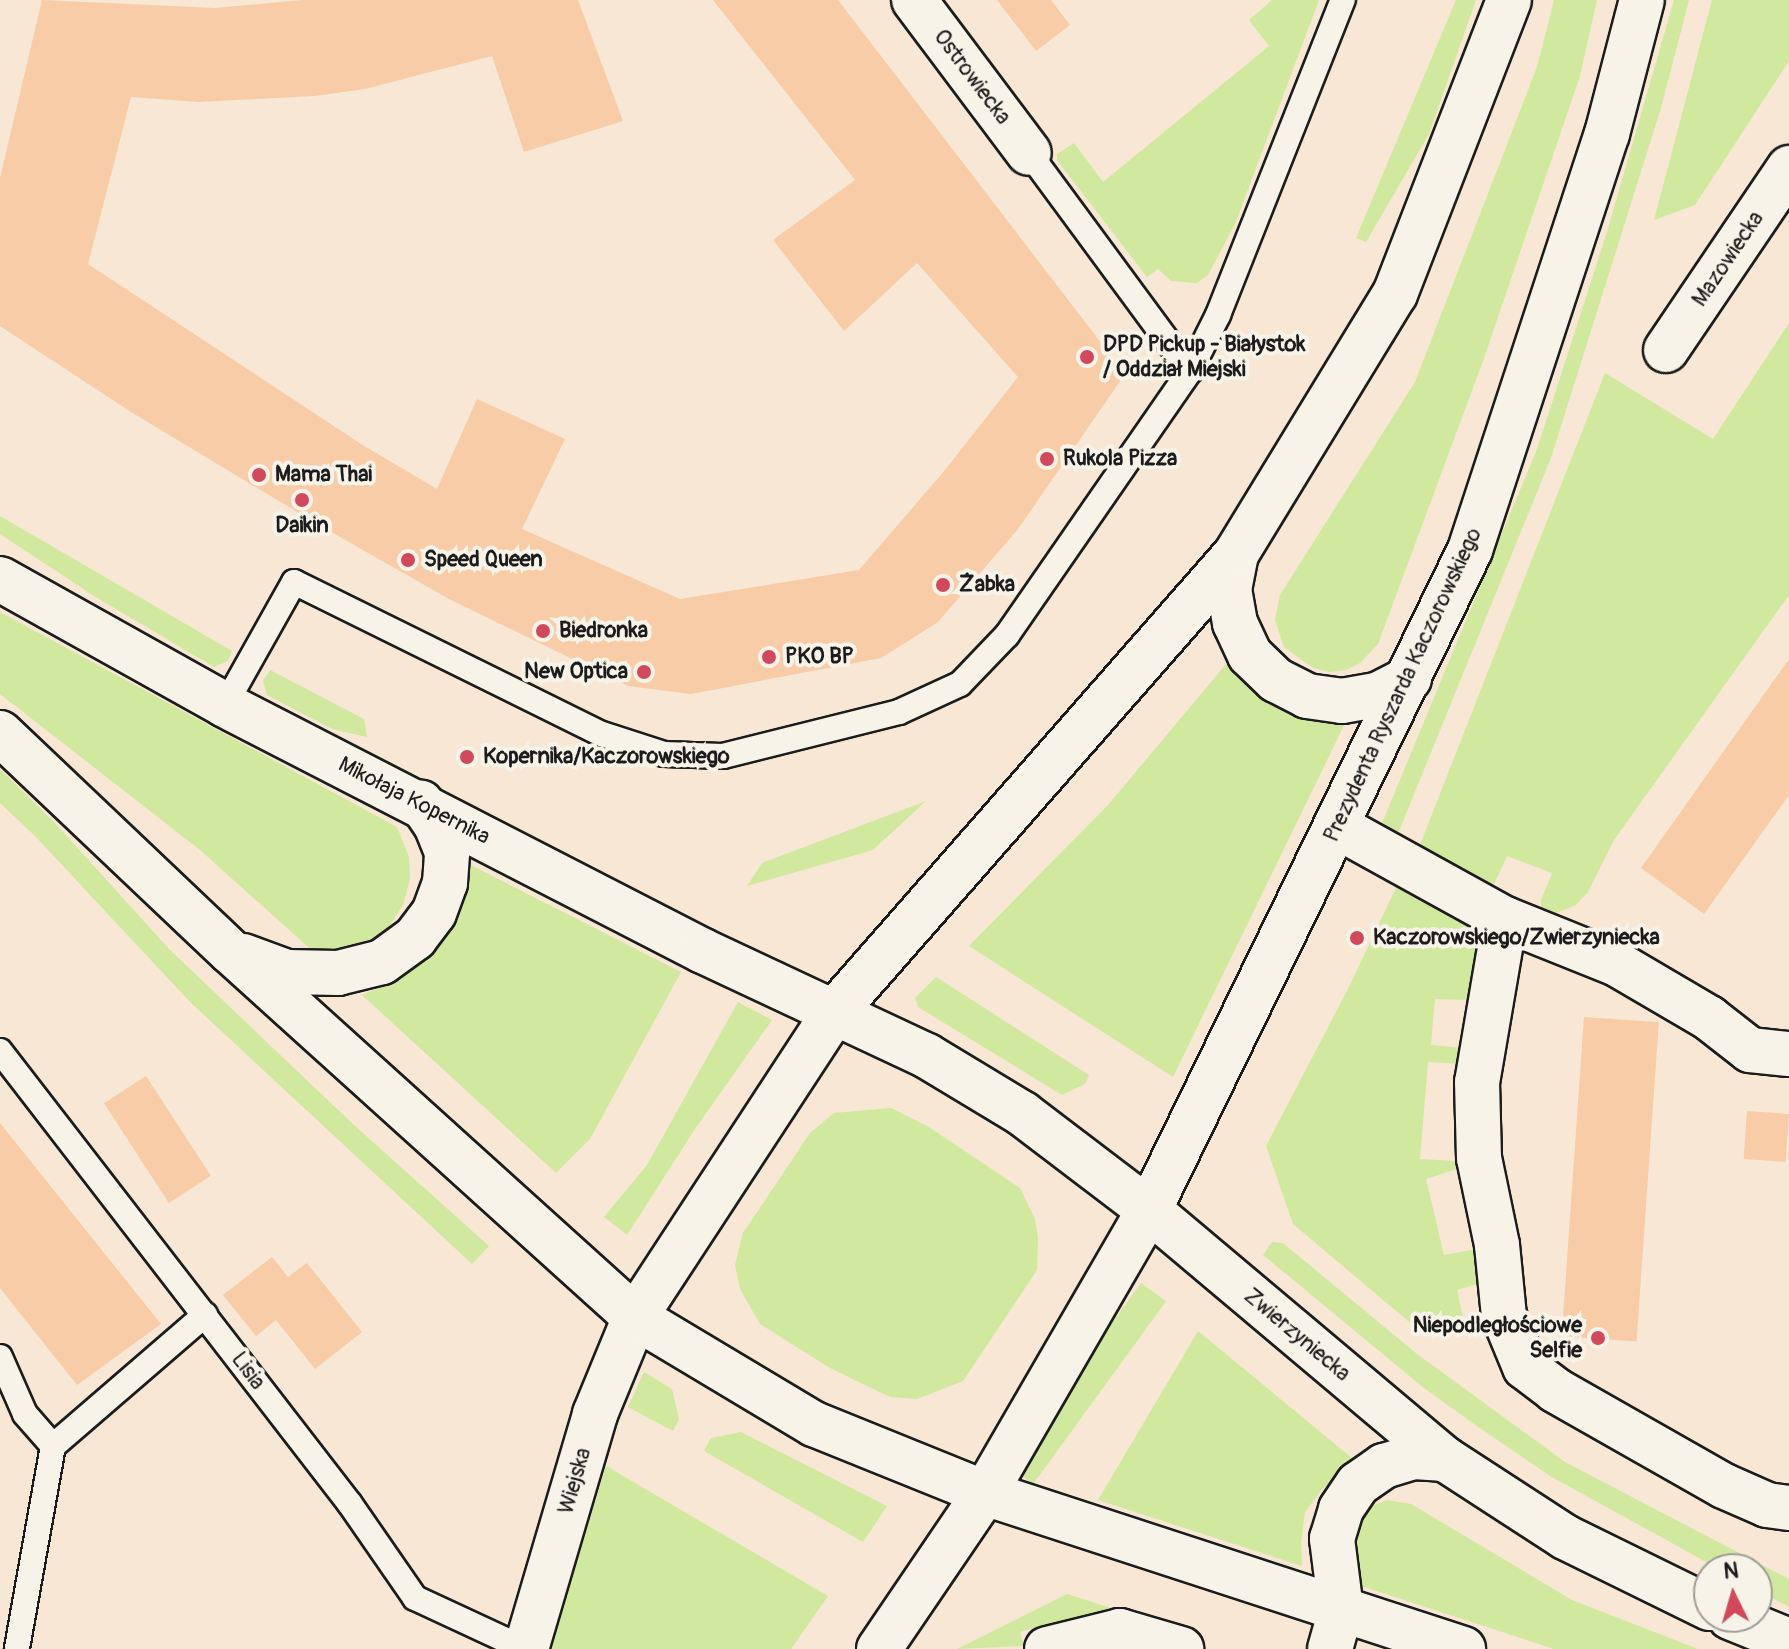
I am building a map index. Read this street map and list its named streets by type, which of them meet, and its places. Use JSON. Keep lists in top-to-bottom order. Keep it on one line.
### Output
{"streets":{"main road":["Ostrowiecka","Mazowiecka","Prezydenta Ryszarda Kaczorowskiego","Mikołaja Kopernika","Zwierzyniecka","Wiejska"],"lane":["Lisia"]},"crossings":[["Prezydenta Ryszarda Kaczorowskiego","Mikołaja Kopernika"],["Prezydenta Ryszarda Kaczorowskiego","Zwierzyniecka"],["Mikołaja Kopernika","Zwierzyniecka"],["Mikołaja Kopernika","Wiejska"],["Lisia","Wiejska"]],"places":["DPD Pickup - Białystok / Oddział Miejski","Rukola Pizza","Mama Thai","Daikin","Speed Queen","Żabka","Biedronka","PKO BP","New Optica","Kopernika/Kaczorowskiego","Kaczorowskiego/Zwierzyniecka","Niepodległościowe Selfie"],"north":"top"}
